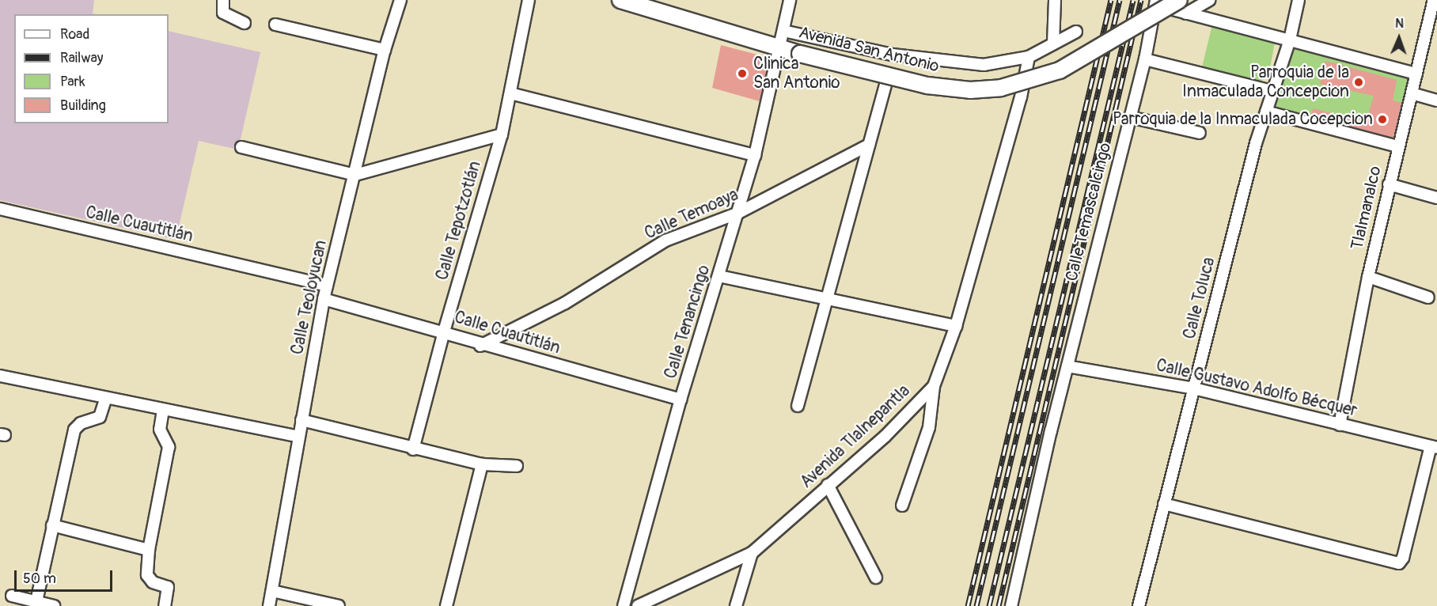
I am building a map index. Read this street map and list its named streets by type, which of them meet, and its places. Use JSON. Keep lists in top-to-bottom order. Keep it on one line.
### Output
{"streets":{"main road":["Avenida San Antonio"],"street":["Tlalmanalco","Calle Temascalcingo","Calle Temoaya","Calle Tepotzotlán","Calle Cuautitlán","Calle Teoloyucan","Calle Toluca","Calle Tenancingo","Calle Gustavo Adolfo Bécquer","Avenida Tlalnepantla"]},"crossings":[["Avenida San Antonio","Calle Tenancingo"],["Avenida San Antonio","Avenida Tlalnepantla"],["Tlalmanalco","Calle Gustavo Adolfo Bécquer"],["Calle Temascalcingo","Calle Gustavo Adolfo Bécquer"],["Calle Temoaya","Calle Cuautitlán"],["Calle Temoaya","Calle Tenancingo"],["Calle Tepotzotlán","Calle Cuautitlán"],["Calle Cuautitlán","Calle Teoloyucan"],["Calle Cuautitlán","Calle Tenancingo"],["Calle Toluca","Calle Gustavo Adolfo Bécquer"]],"places":["Clinica San Antonio","Parroquia de la Inmaculada Concepcion","Parroquia de la Inmaculada Cocepcion"],"legend":["Road","Railway","Park","Building"],"scale_bar":"50 m","north":"top"}
